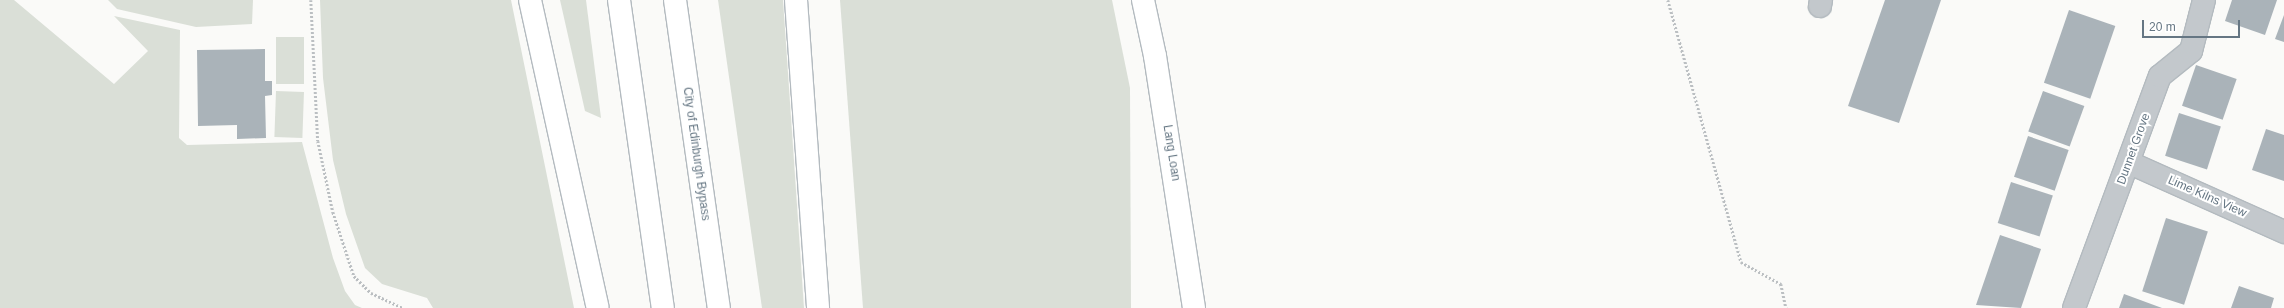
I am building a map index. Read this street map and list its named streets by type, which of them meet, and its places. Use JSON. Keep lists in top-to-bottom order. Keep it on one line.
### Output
{"streets":{"main road":["Lang Loan","City of Edinburgh Bypass"],"street":["Dunnet Grove","Lime Kilns View"]},"crossings":[["Dunnet Grove","Lime Kilns View"]],"scale_bar":"20 m"}
